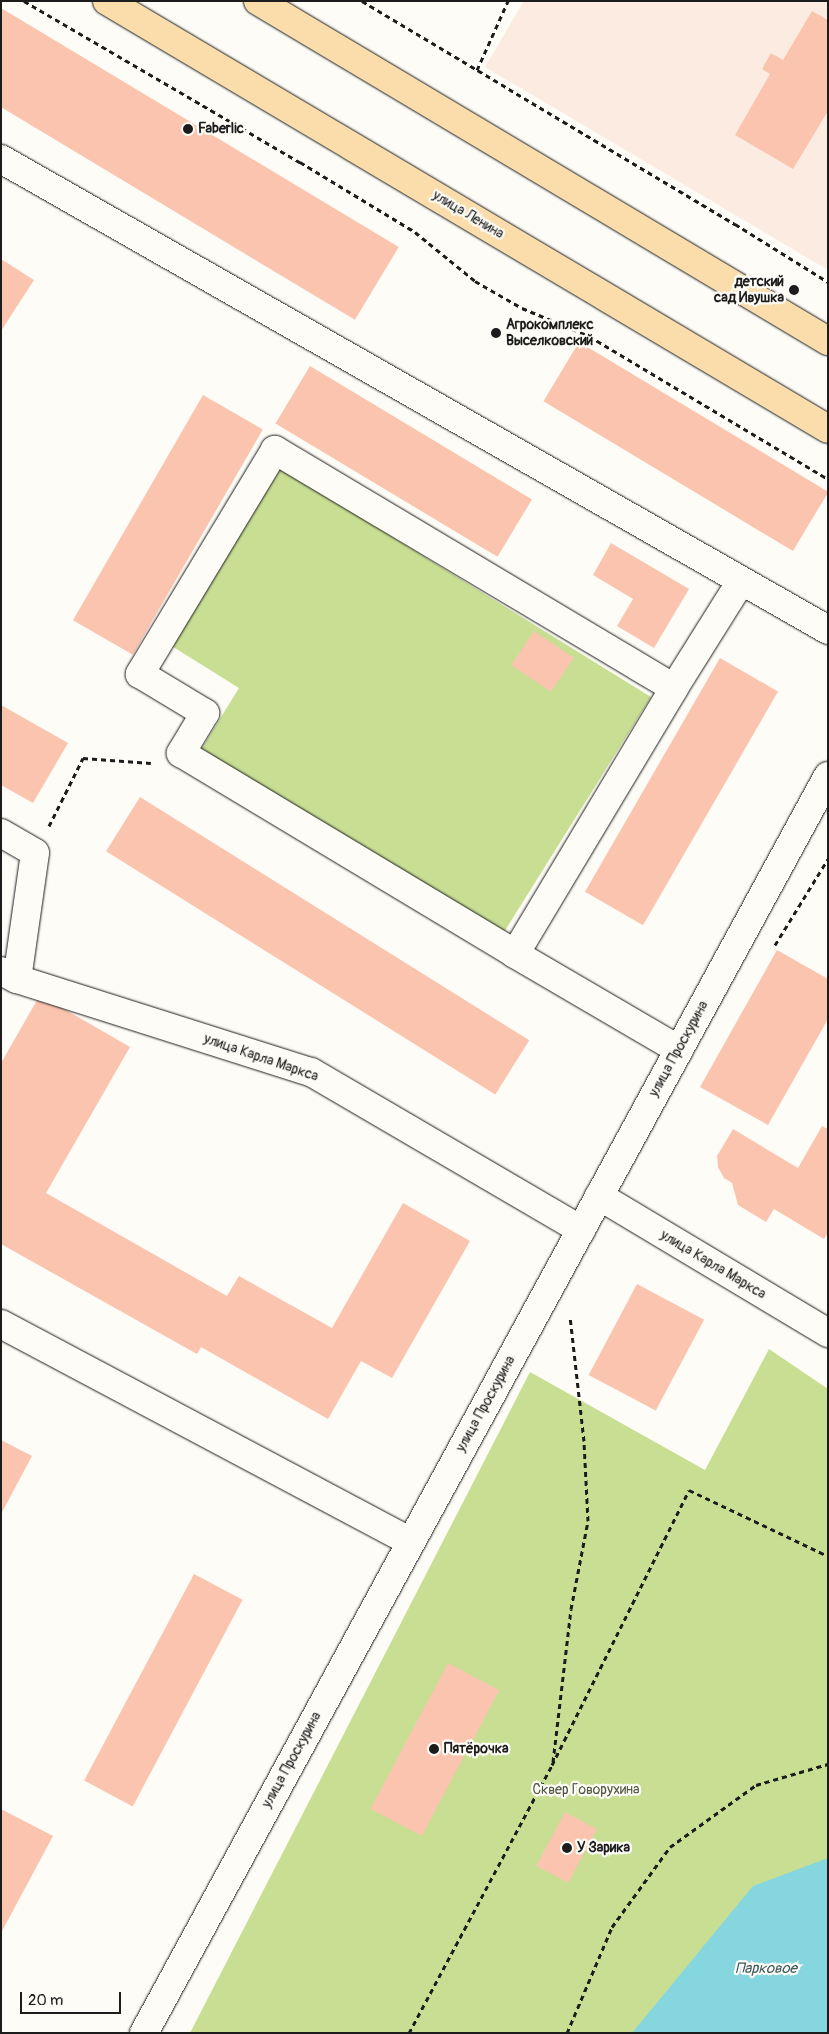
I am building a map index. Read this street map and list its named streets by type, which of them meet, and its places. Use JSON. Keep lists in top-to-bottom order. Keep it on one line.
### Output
{"streets":{"main road":["улица Ленина"],"street":["улица Проскурина","улица Карла Маркса"]},"crossings":[["улица Проскурина","улица Карла Маркса"]],"water":["Парковое"],"parks":["Сквер Говорухина"],"places":["Faberlic","детский сад Ивушка","Агрокомплекс Выселковский","Пятёрочка","У Зарика"],"scale_bar":"20 m"}
